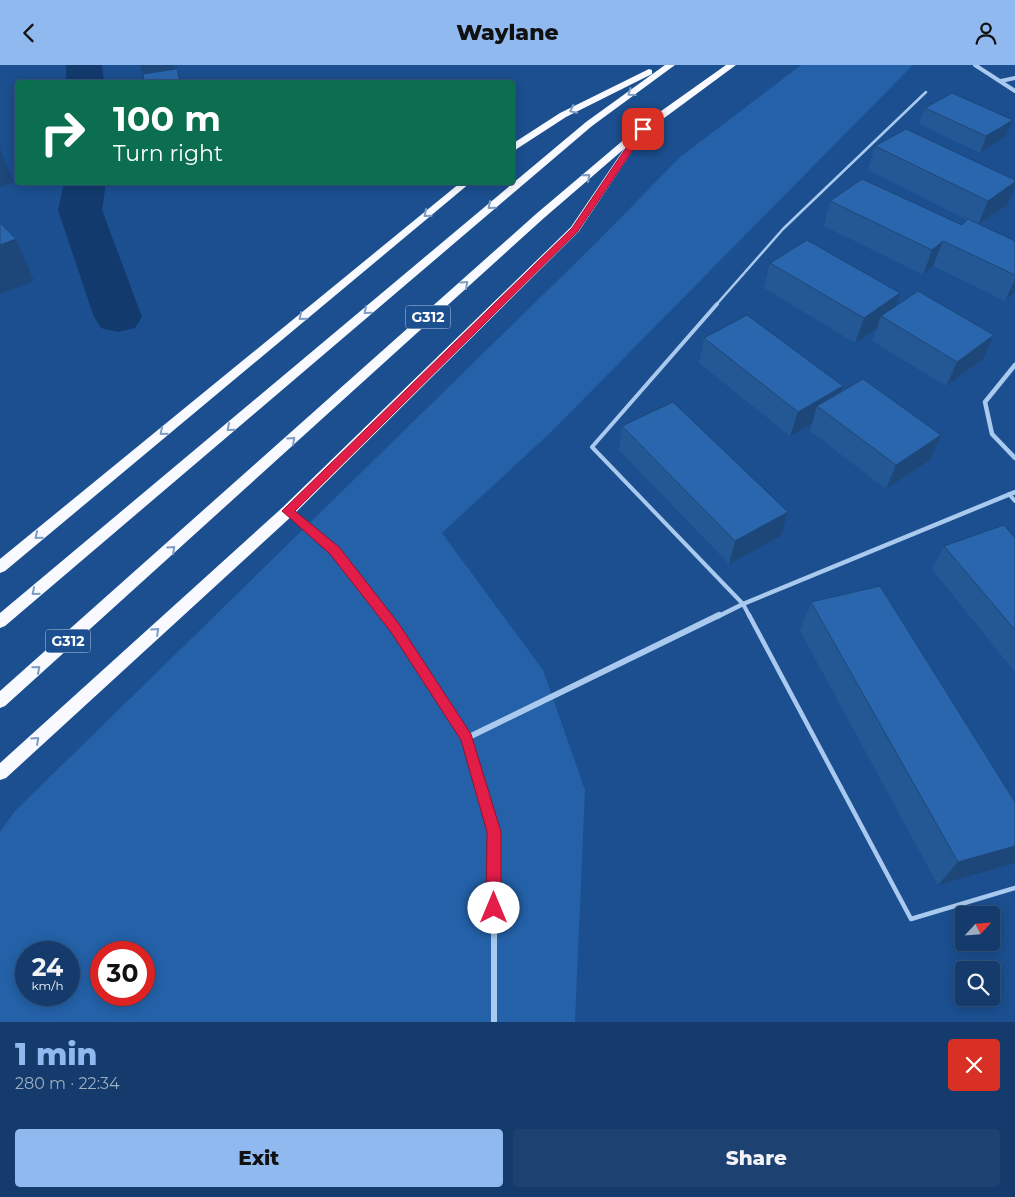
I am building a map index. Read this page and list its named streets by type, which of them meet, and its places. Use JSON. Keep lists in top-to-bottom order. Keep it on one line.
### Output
{"streets":{"highway":["G312"]},"north":"top right","page":{"header":"Waylane","turn":["100 m","Turn right"],"speed":"24 km/h","limit":"30","heading":["1 min","280 m · 22:34"],"buttons":["Exit","Share"]}}
